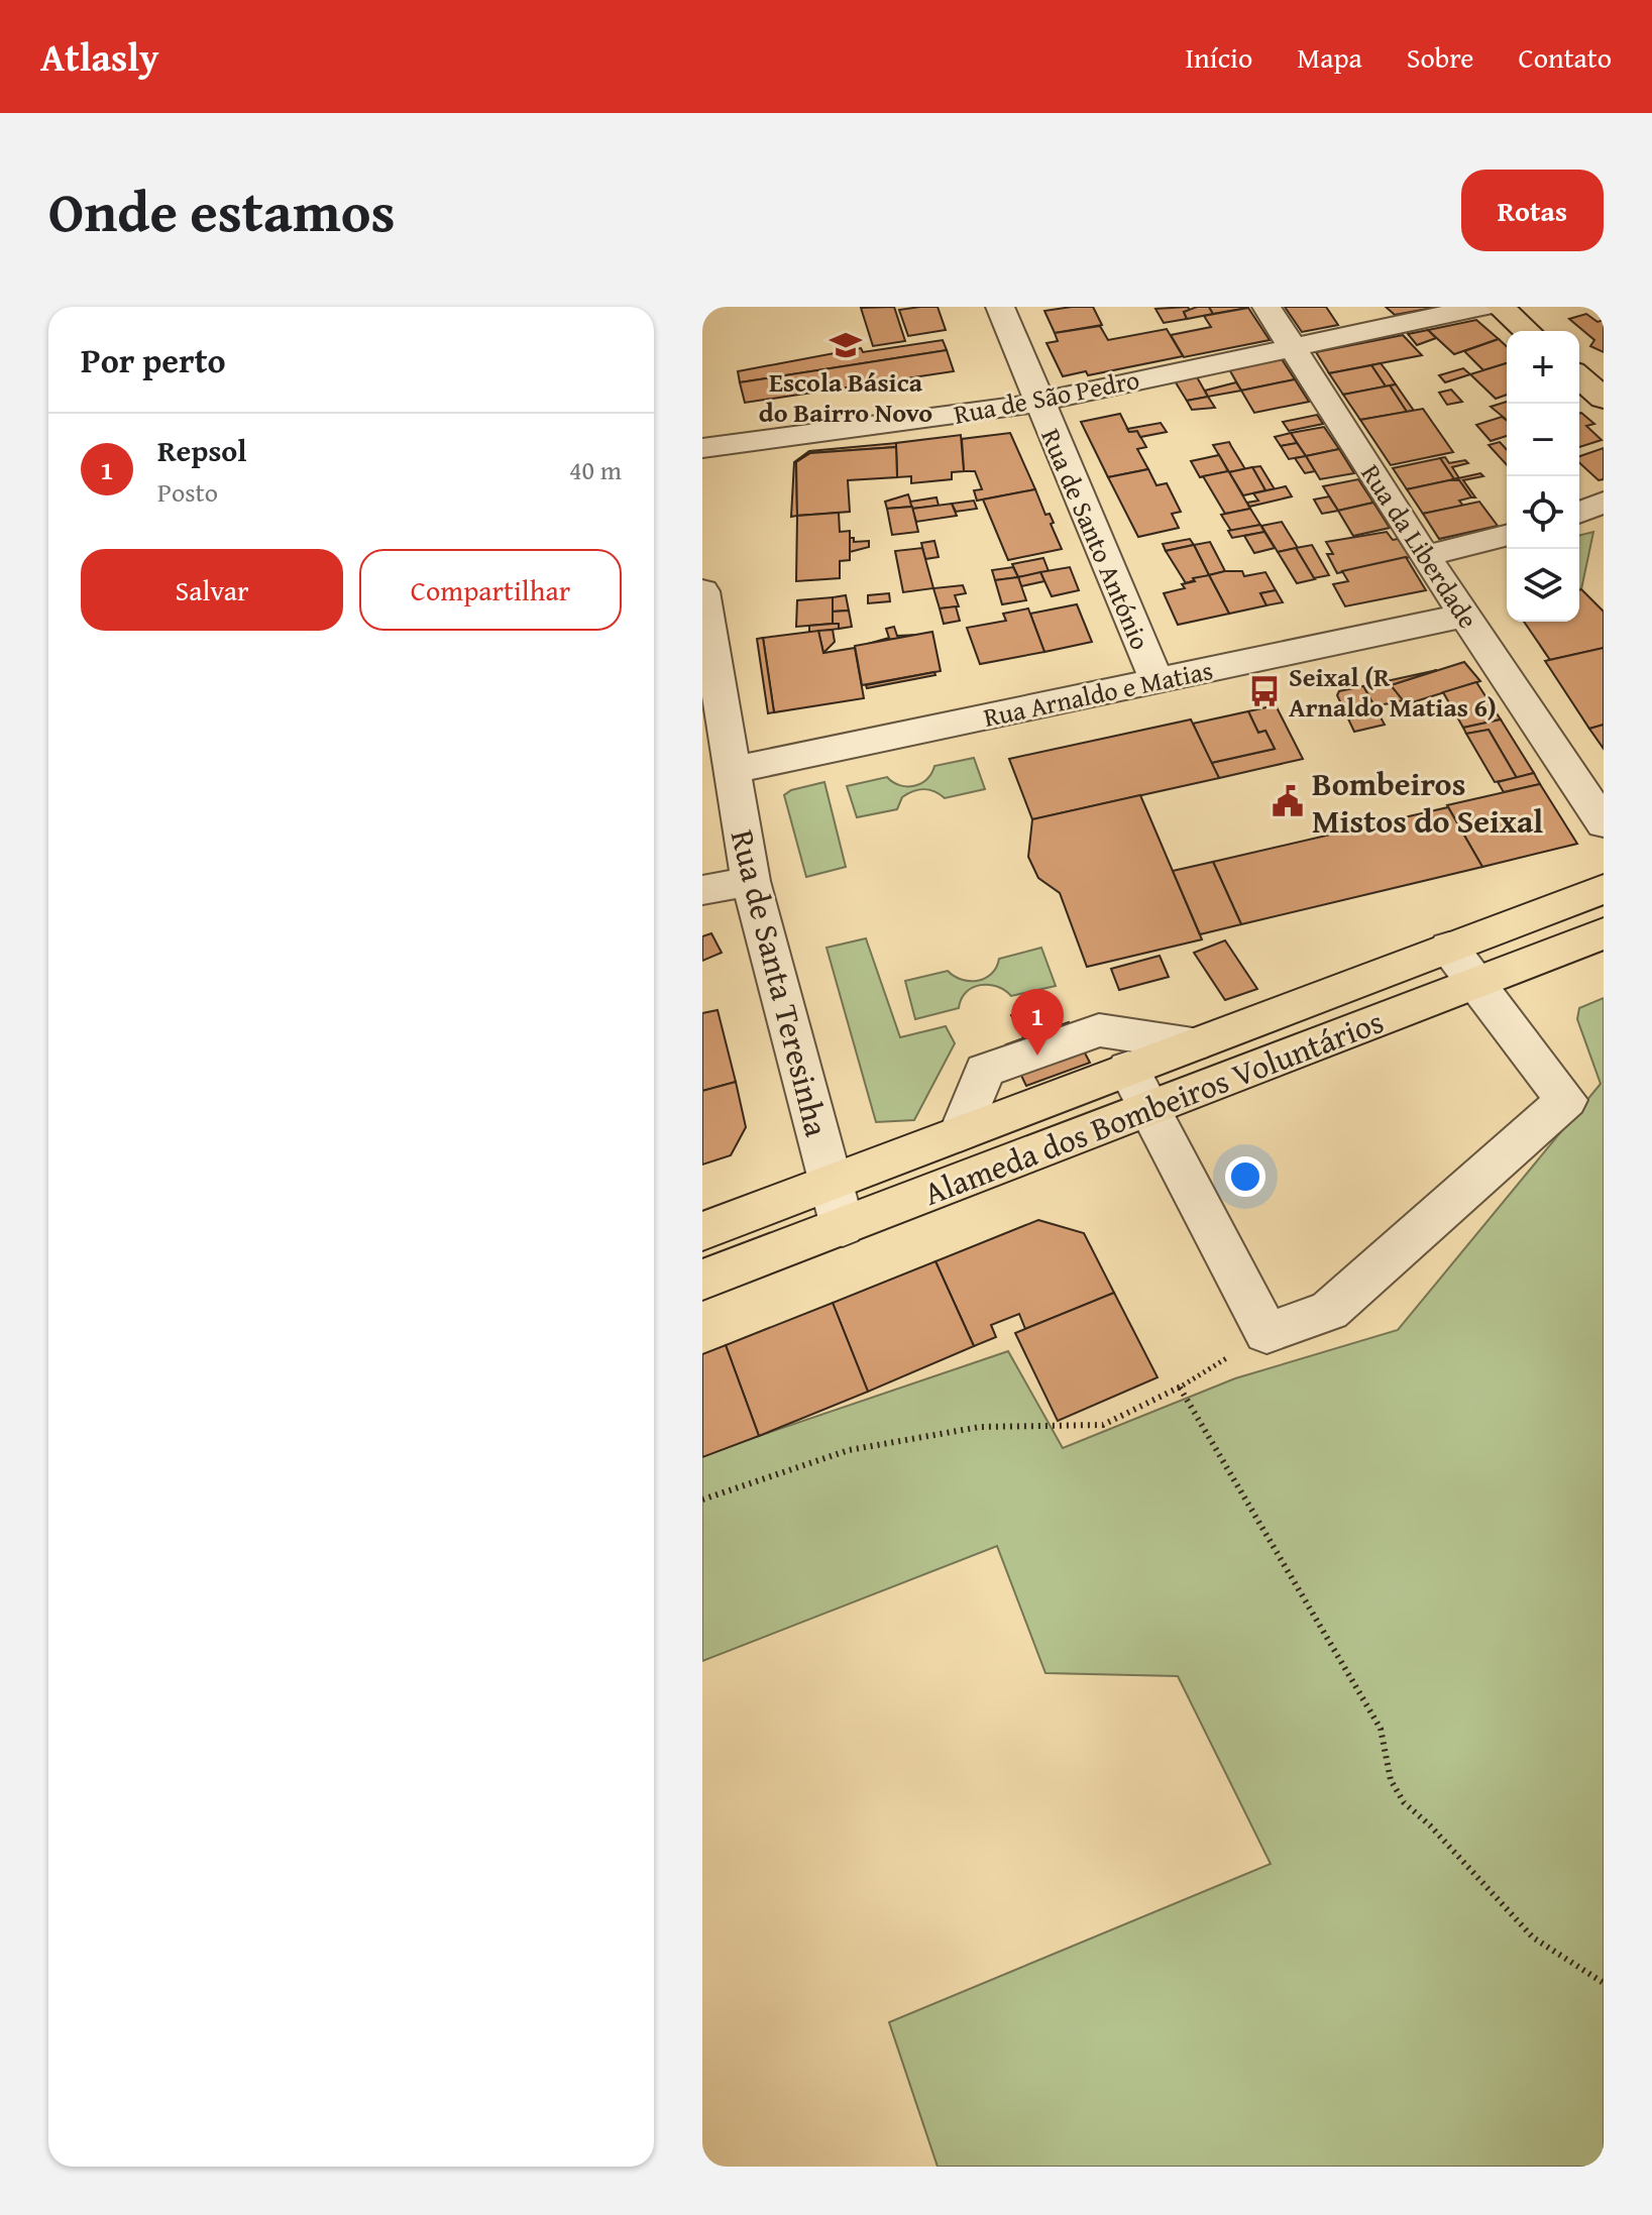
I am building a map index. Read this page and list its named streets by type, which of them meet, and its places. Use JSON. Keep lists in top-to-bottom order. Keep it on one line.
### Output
{"streets":{"main road":["Alameda dos Bombeiros Voluntários"],"street":["Rua de São Pedro","Rua de Santo António","Rua da Liberdade","Rua Arnaldo e Matias","Rua de Santa Teresinha"]},"crossings":[["Rua de São Pedro","Rua de Santo António"],["Rua de São Pedro","Rua da Liberdade"],["Rua de Santo António","Rua Arnaldo e Matias"],["Rua da Liberdade","Rua Arnaldo e Matias"],["Rua Arnaldo e Matias","Rua de Santa Teresinha"],["Rua de Santa Teresinha","Alameda dos Bombeiros Voluntários"]],"places":{"school or university":["Escola Básica do Bairro Novo"],"bus stop":["Seixal (R Arnaldo Matias 6)"],"public building":["Bombeiros Mistos do Seixal"]},"page":{"header":"Atlasly","nav":["Início","Mapa","Sobre","Contato"],"title":"Onde estamos","buttons":["Rotas",["Salvar","Compartilhar"]],"heading":"Por perto","map_buttons":["+","−"],"list":[{"mark":"1","name":"Repsol","note":"Posto","value":"40 m"}],"pins":"1"}}
